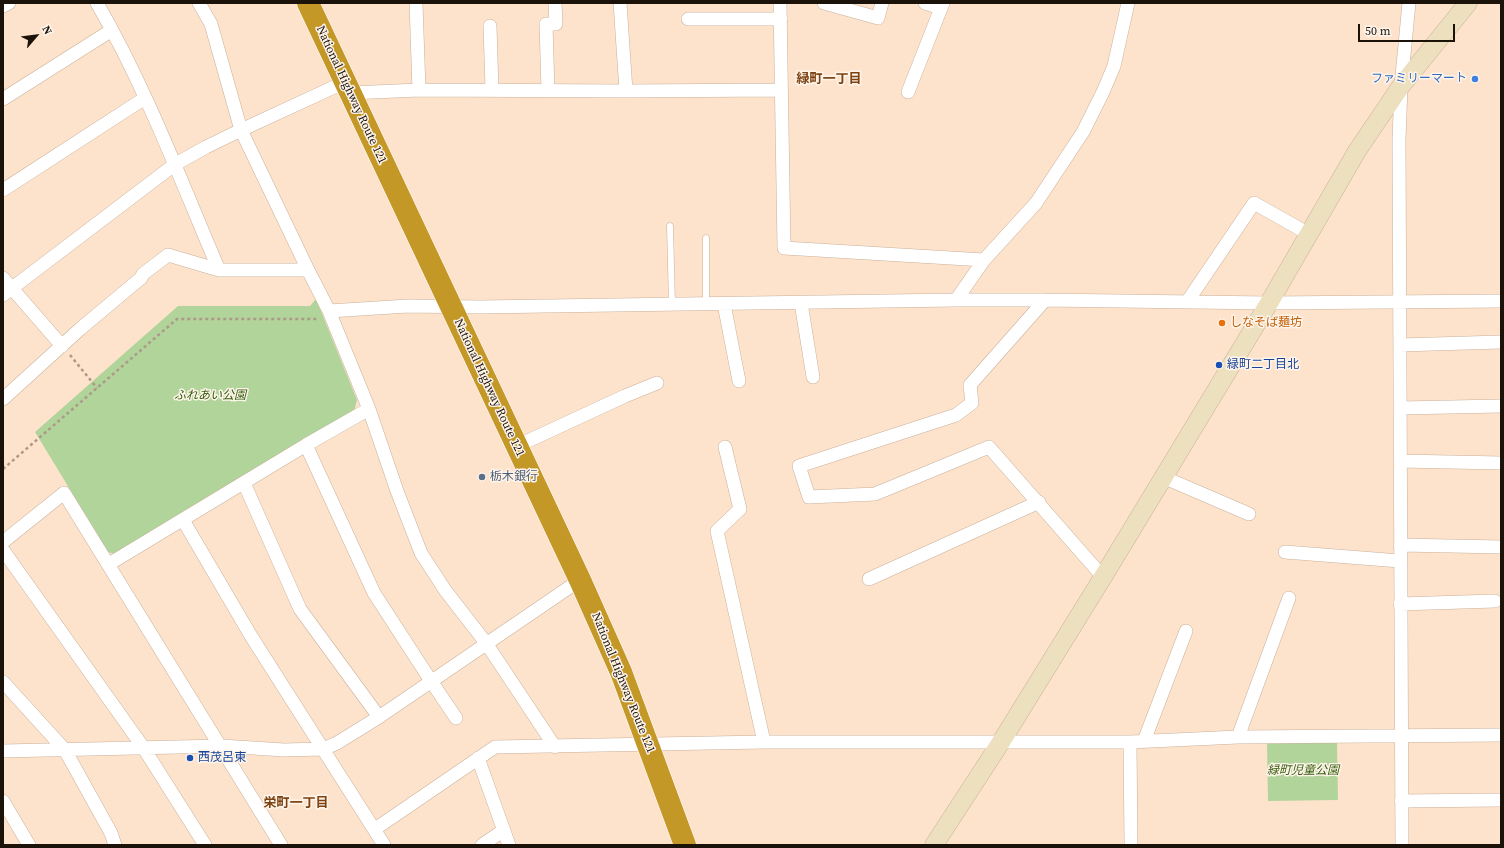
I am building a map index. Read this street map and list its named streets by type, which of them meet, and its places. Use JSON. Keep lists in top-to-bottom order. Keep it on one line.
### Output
{"streets":{"highway":["National Highway Route 121"]},"districts":["緑町一丁目","栄町一丁目"],"parks":["ふれあい公園","緑町児童公園"],"places":["ファミリーマート","しなそば麺坊","緑町二丁目北","栃木銀行","西茂呂東"],"scale_bar":"50 m","north":"top right"}
